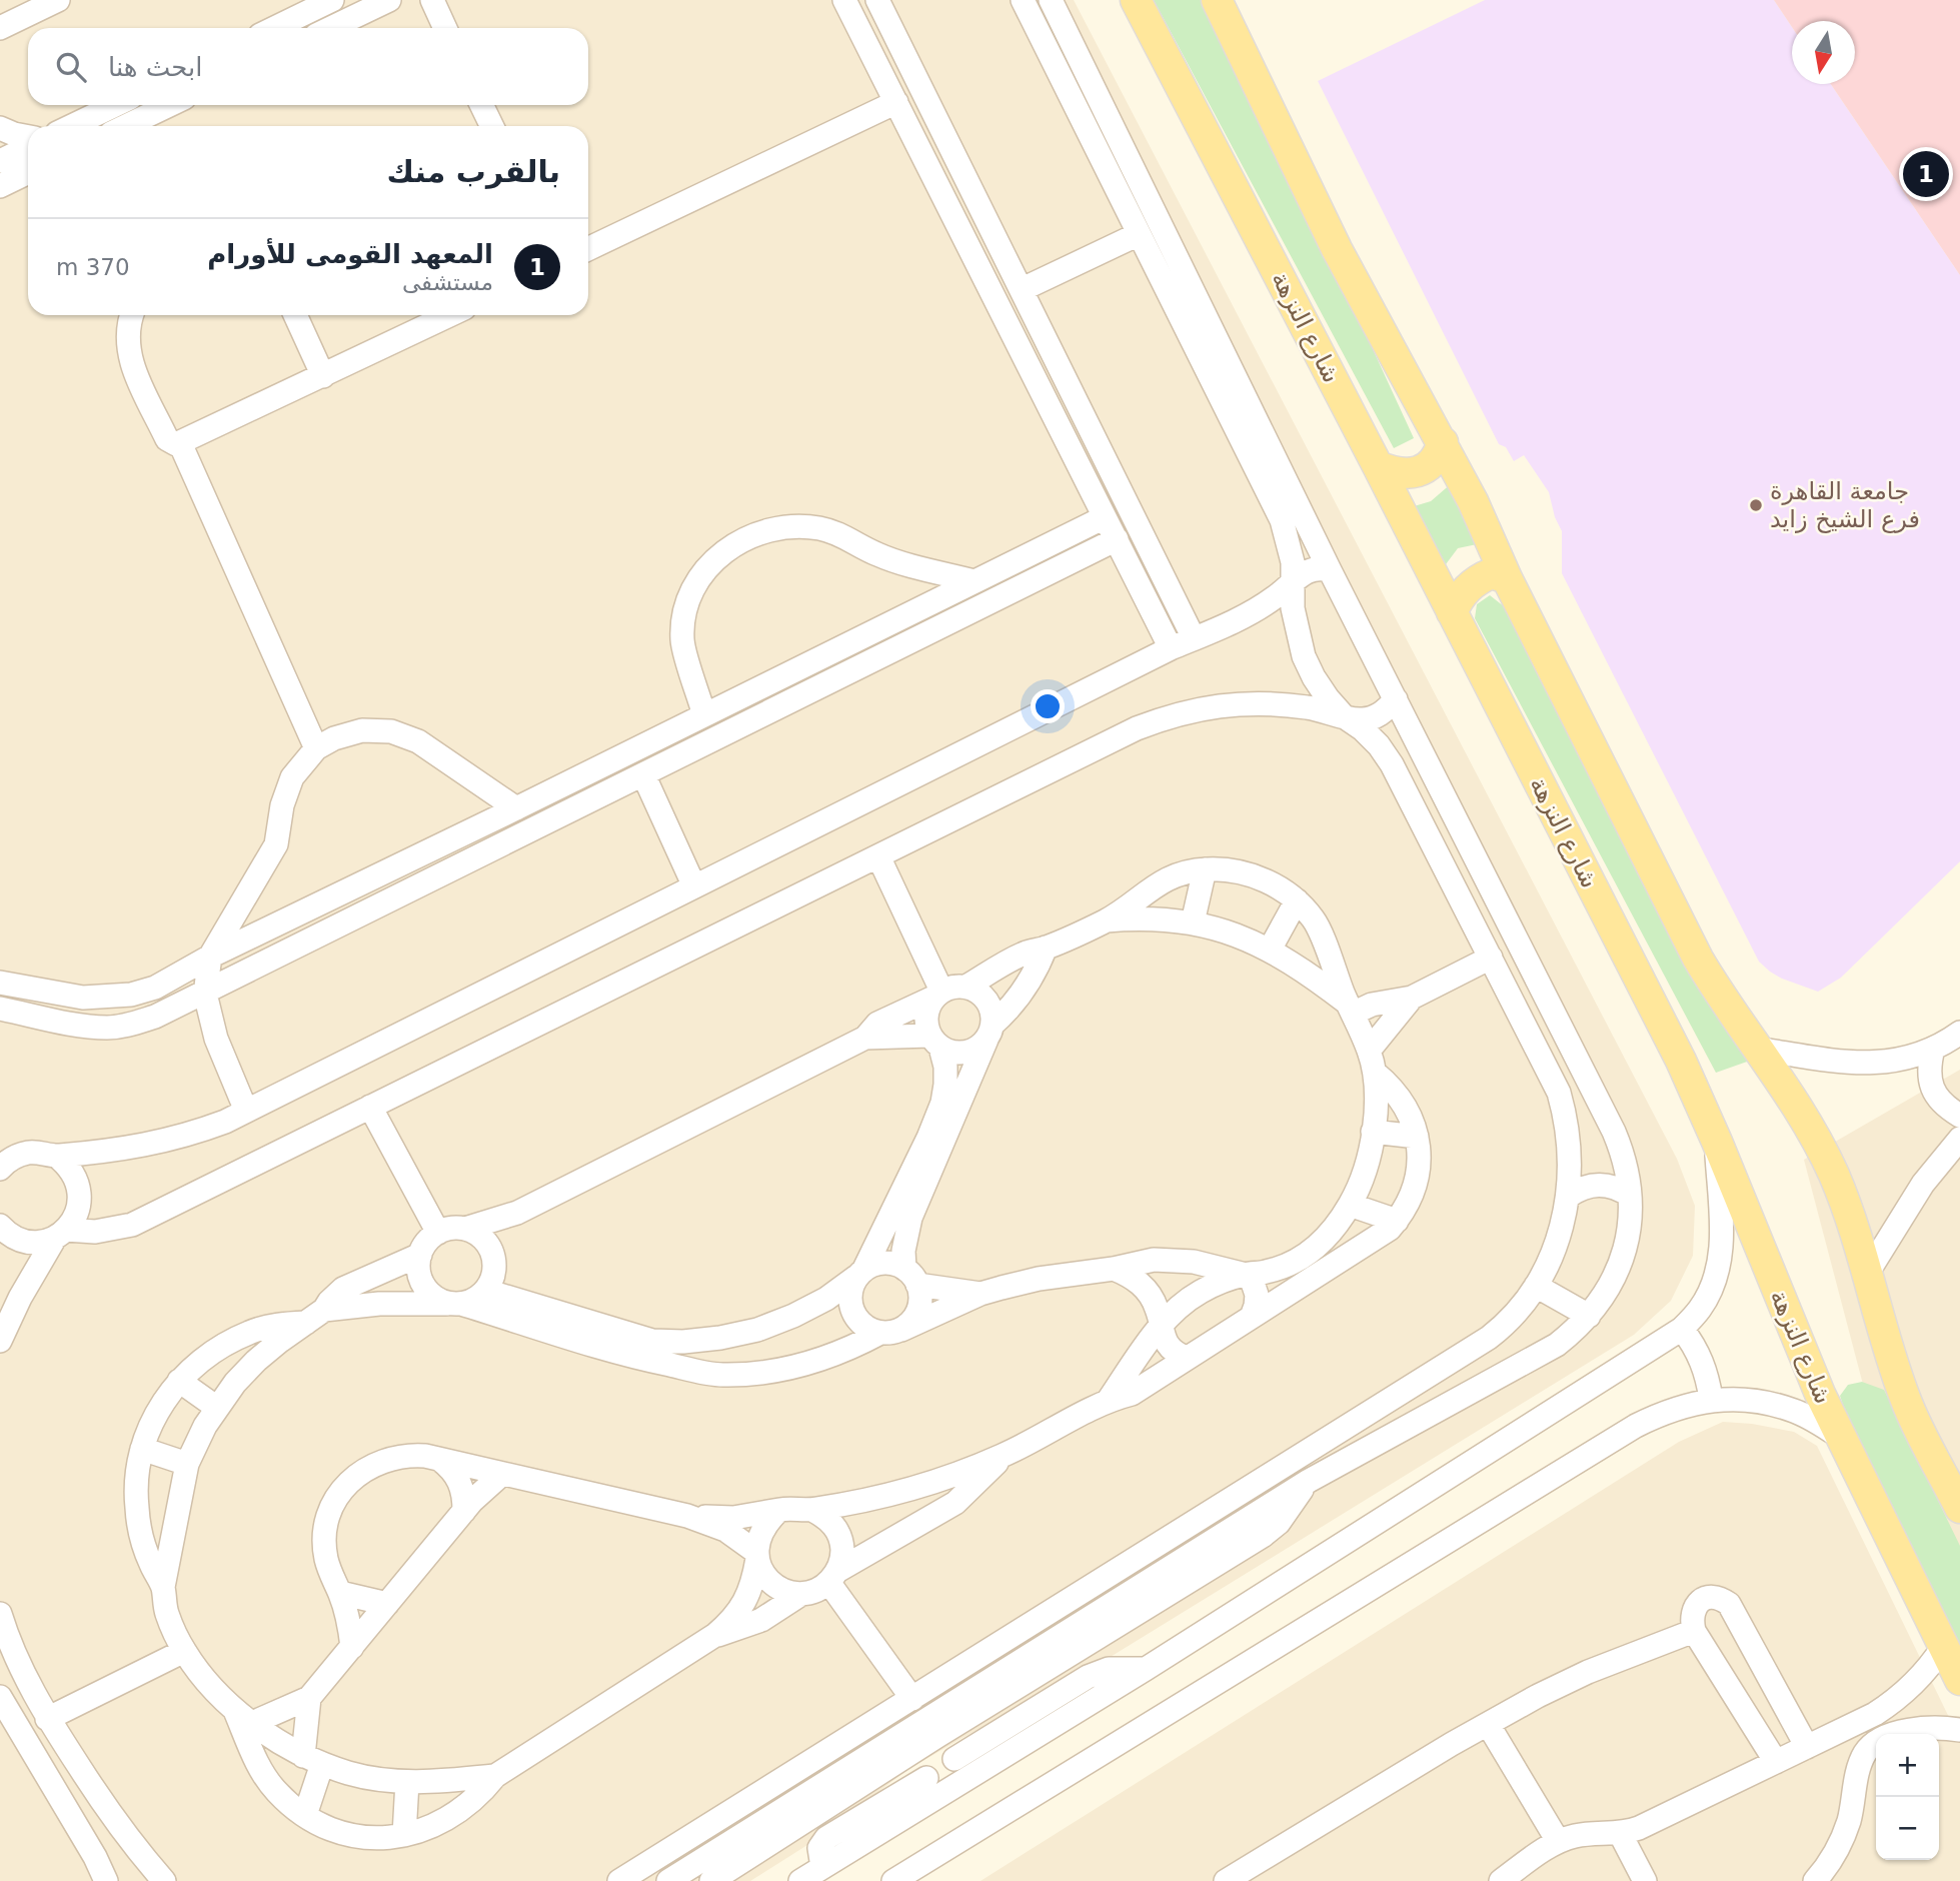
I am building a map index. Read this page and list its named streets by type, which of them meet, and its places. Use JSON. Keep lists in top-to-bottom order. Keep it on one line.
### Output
{"streets":{"main road":["شارع النزهة"]},"places":["جامعة القاهرة فرع الشيخ زايد"],"north":"bottom","page":{"search":"ابحث هنا","heading":"بالقرب منك","pins":"1","list":[{"mark":"1","name":"المعهد القومى للأورام","note":"مستشفى","value":"370 m"}],"map_buttons":["+","−"]}}
